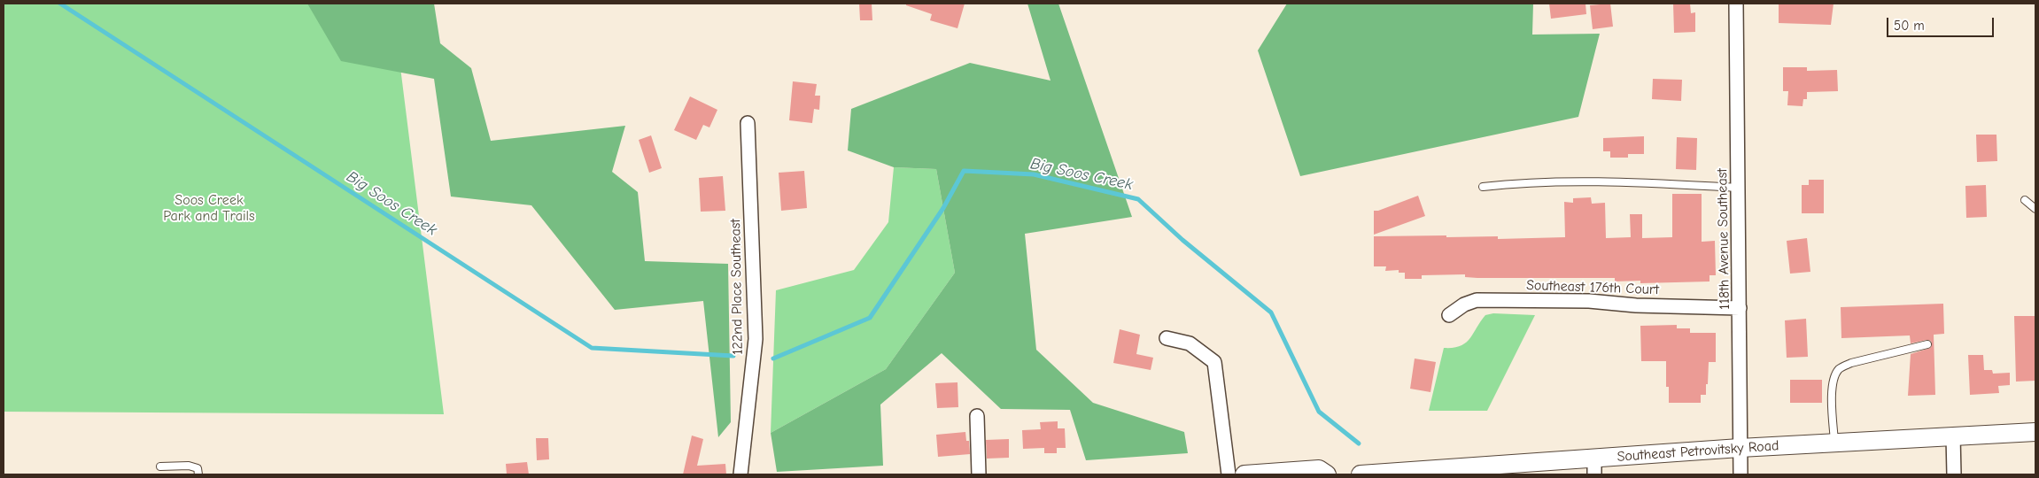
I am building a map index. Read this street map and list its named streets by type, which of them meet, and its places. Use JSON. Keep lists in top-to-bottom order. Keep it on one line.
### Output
{"streets":{"main road":["Southeast Petrovitsky Road"],"street":["118th Avenue Southeast","122nd Place Southeast","Southeast 176th Court"]},"crossings":[["118th Avenue Southeast","Southeast 176th Court"],["118th Avenue Southeast","Southeast Petrovitsky Road"]],"water":["Big Soos Creek"],"parks":["Soos Creek Park and Trails"],"scale_bar":"50 m"}
